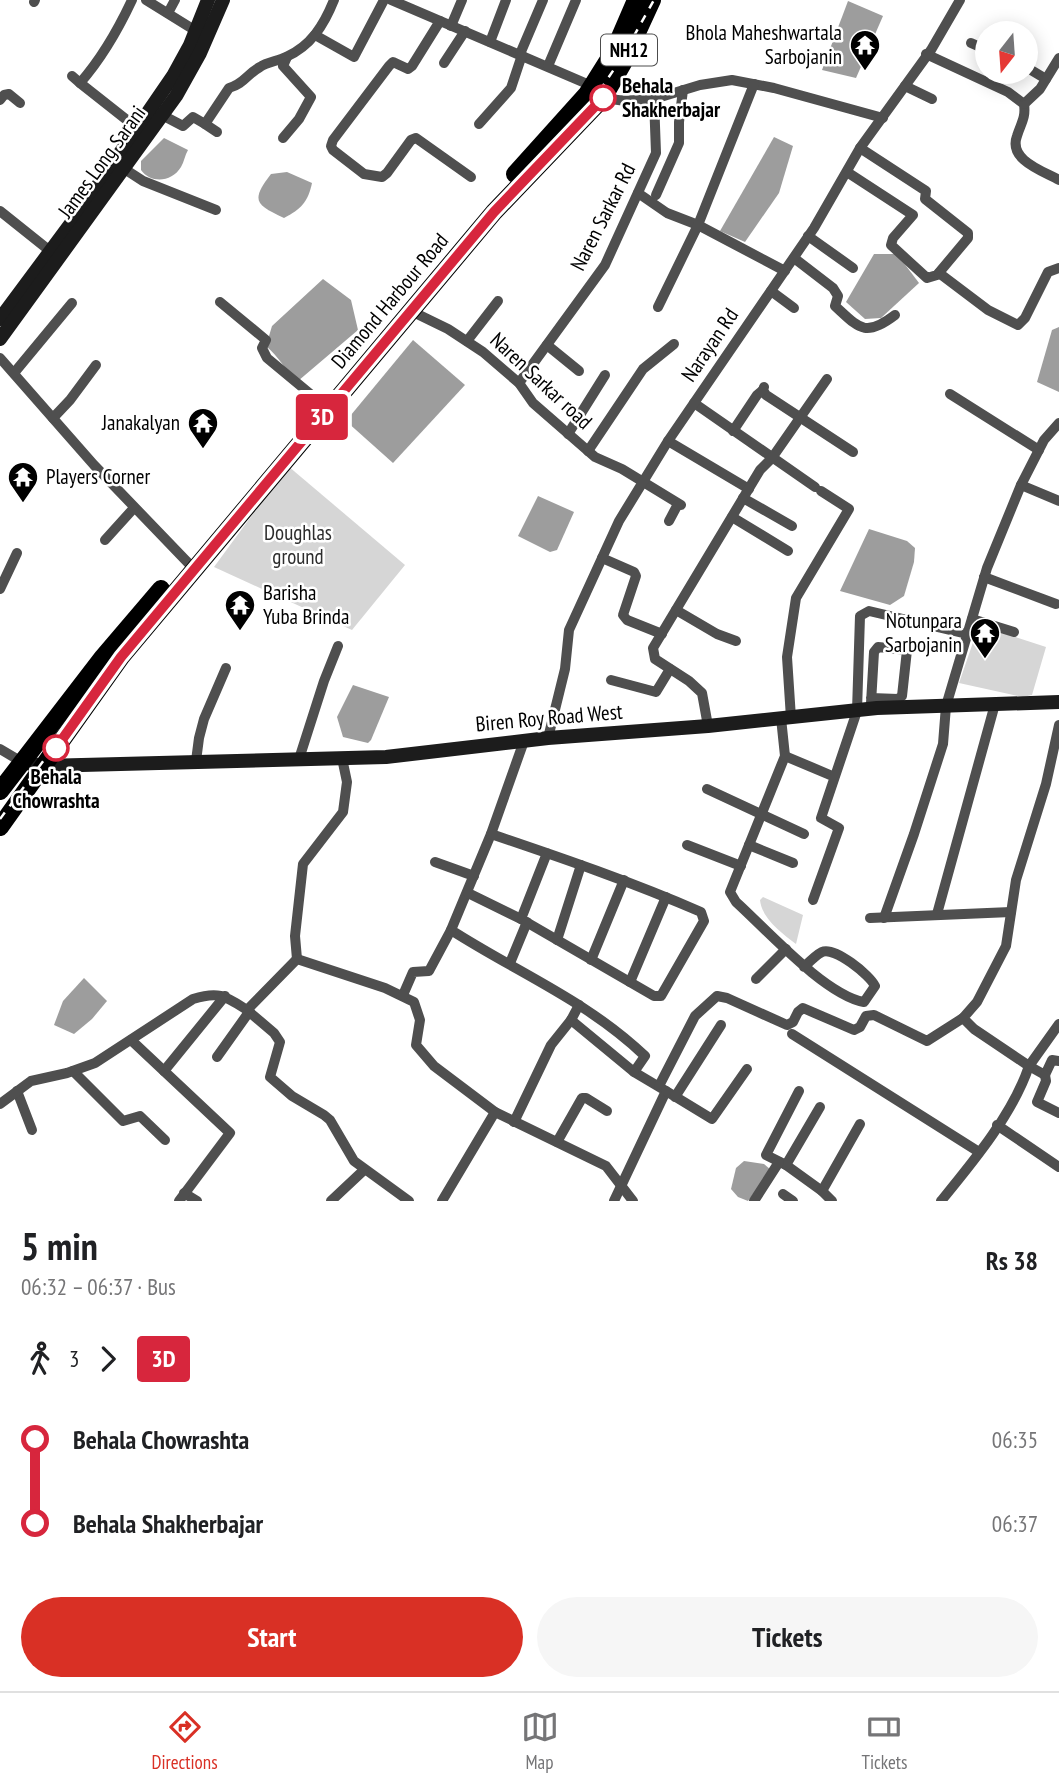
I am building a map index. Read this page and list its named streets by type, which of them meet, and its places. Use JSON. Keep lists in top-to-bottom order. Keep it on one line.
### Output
{"streets":{"highway":["NH12","Diamond Harbour Road"],"main road":["James Long Sarani","Biren Roy Road West"],"street":["Naren Sarkar Rd","Narayan Rd","Naren Sarkar road"]},"crossings":[["Naren Sarkar Rd","Naren Sarkar road"],["Diamond Harbour Road","Naren Sarkar road"],["Diamond Harbour Road","Biren Roy Road West"],["Narayan Rd","Naren Sarkar road"],["Narayan Rd","Biren Roy Road West"]],"parks":["Doughlas ground"],"places":{"temple":["Bhola Maheshwartala Sarbojanin","Janakalyan","Players Corner","Barisha Yuba Brinda","Notunpara Sarbojanin"],"other":["Behala Shakherbajar","Behala Chowrashta"]},"lines":["bus line 3D"],"north":"bottom","page":{"on_map":"3D","heading":["5 min","06:32 – 06:37 · Bus","Rs 38"],"legs":["3","3D"],"list":[{"name":"Behala Chowrashta","value":"06:35"},{"name":"Behala Shakherbajar","value":"06:37"}],"buttons":["Start","Tickets"],"tabs":["Directions","Map","Tickets"]}}
